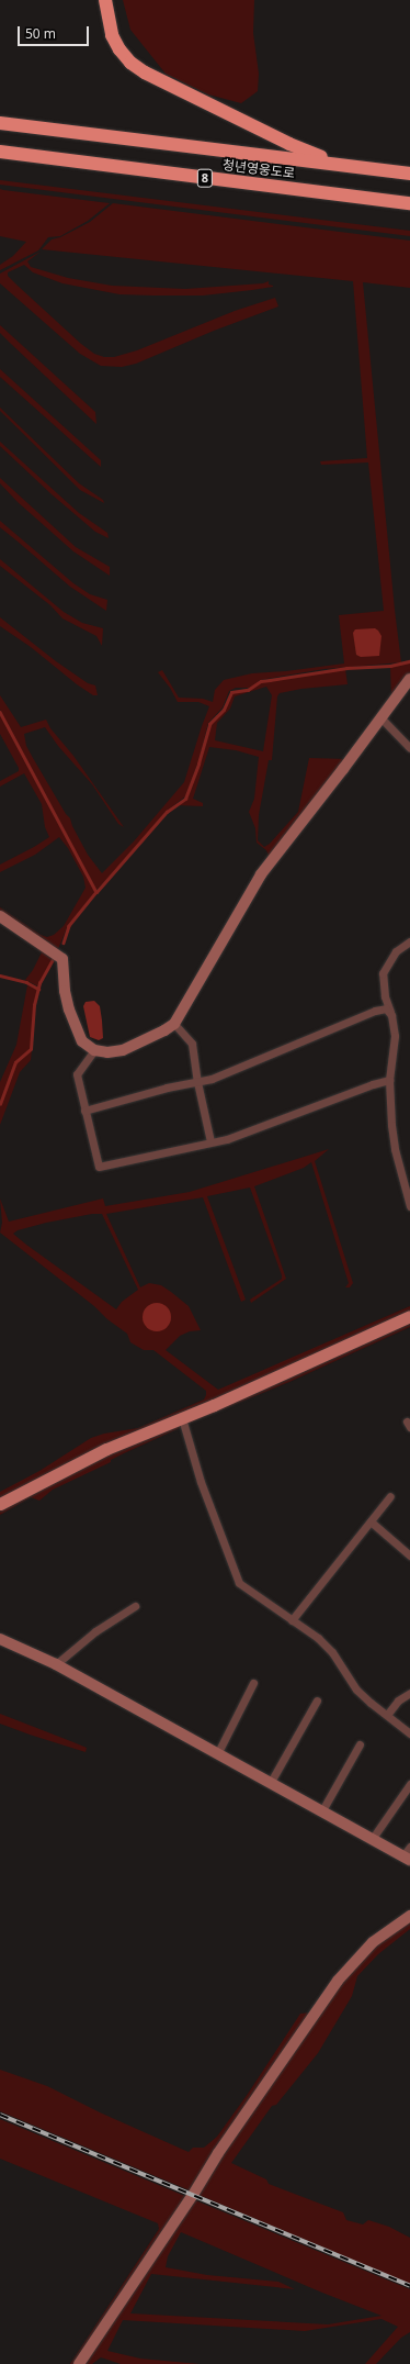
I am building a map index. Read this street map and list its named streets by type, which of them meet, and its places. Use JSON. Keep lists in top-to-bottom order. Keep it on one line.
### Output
{"streets":{"highway":["청년영웅도로","8"]},"scale_bar":"50 m"}
